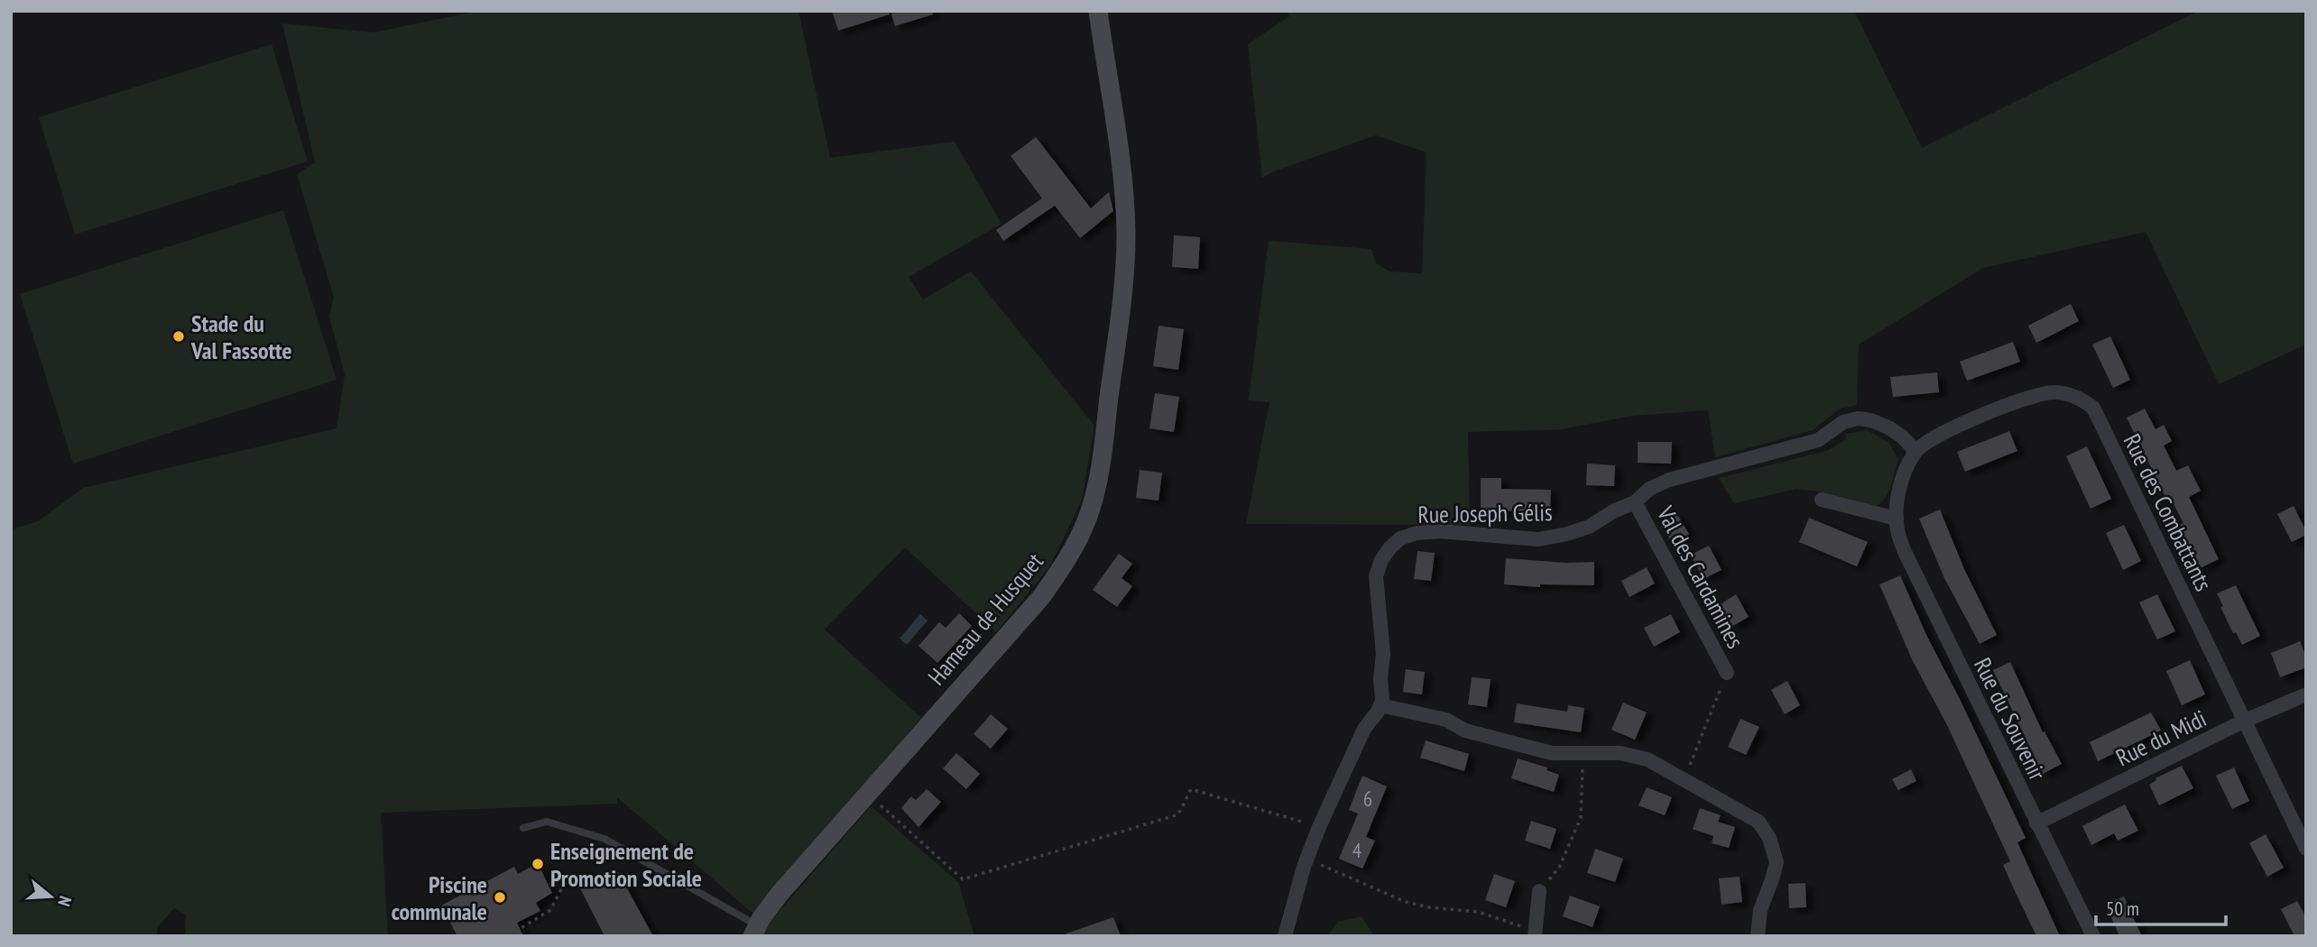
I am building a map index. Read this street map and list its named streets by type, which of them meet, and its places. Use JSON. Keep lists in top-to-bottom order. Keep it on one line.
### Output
{"streets":{"street":["Rue des Combattants","Rue Joseph Gélis","Val des Cardamines","Hameau de Husquet","Rue du Souvenir","Rue du Midi"]},"crossings":[["Rue des Combattants","Rue Joseph Gélis"],["Rue des Combattants","Rue du Midi"],["Rue Joseph Gélis","Val des Cardamines"],["Rue du Souvenir","Rue du Midi"]],"places":["Stade du Val Fassotte","Enseignement de Promotion Sociale","Piscine communale"],"house_numbers":["6","4"],"scale_bar":"50 m","north":"right"}
